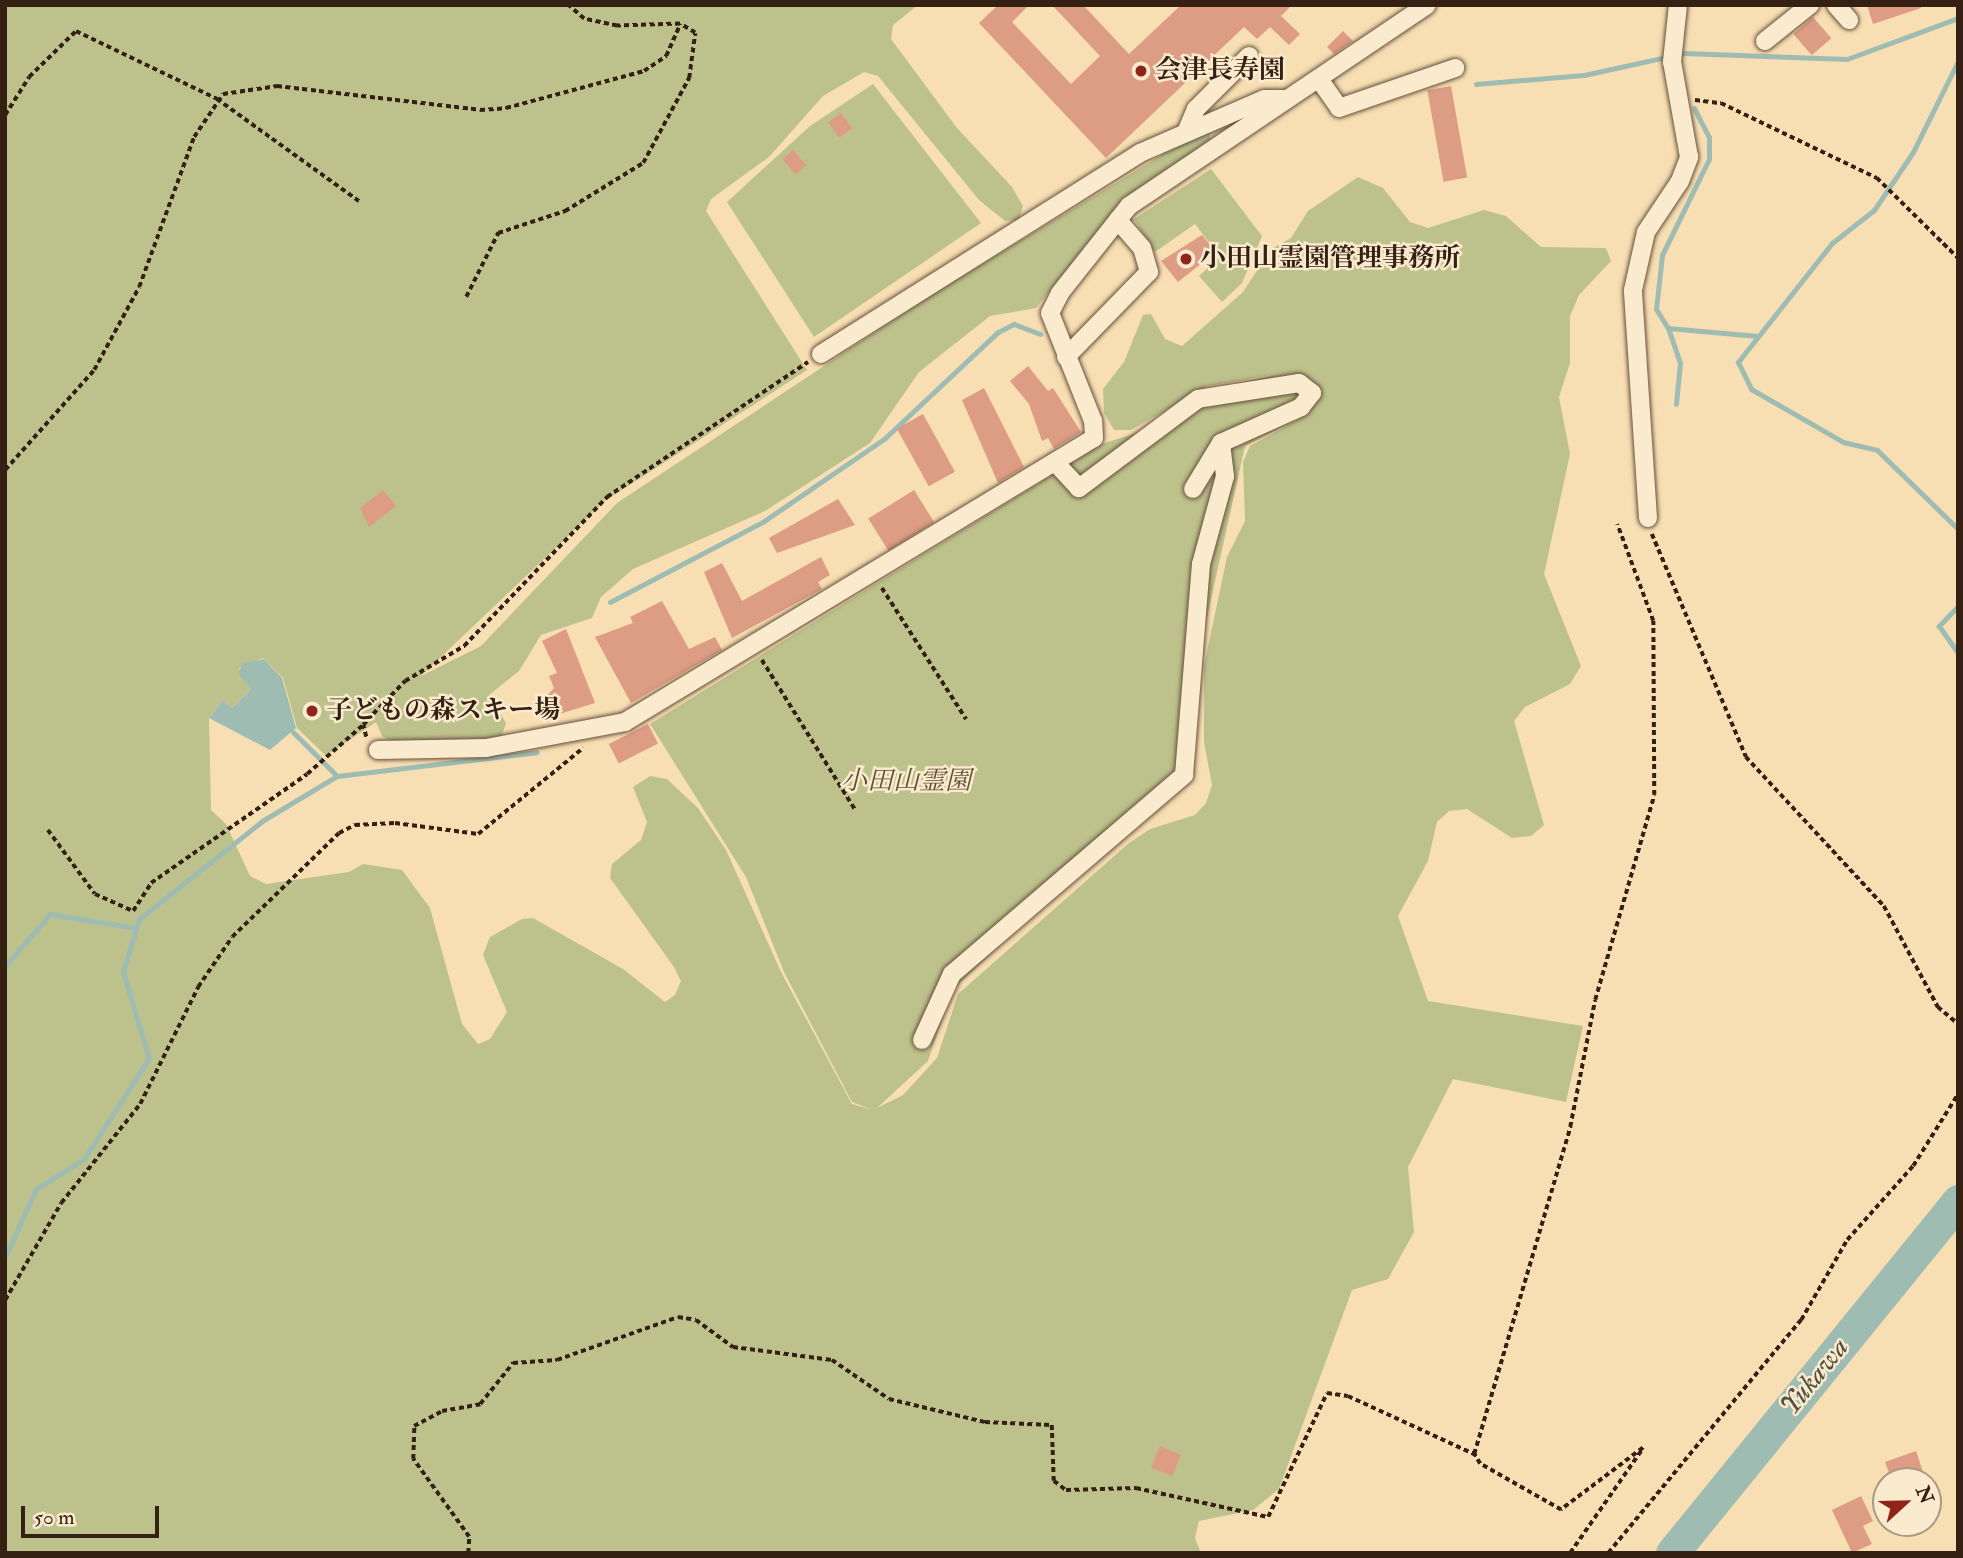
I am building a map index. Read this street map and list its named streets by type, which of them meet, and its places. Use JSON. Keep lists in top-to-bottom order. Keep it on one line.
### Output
{"water":["Yukawa"],"parks":["小田山霊園"],"places":["会津長寿園","小田山霊園管理事務所","子どもの森スキー場"],"scale_bar":"50 m","north":"right"}
